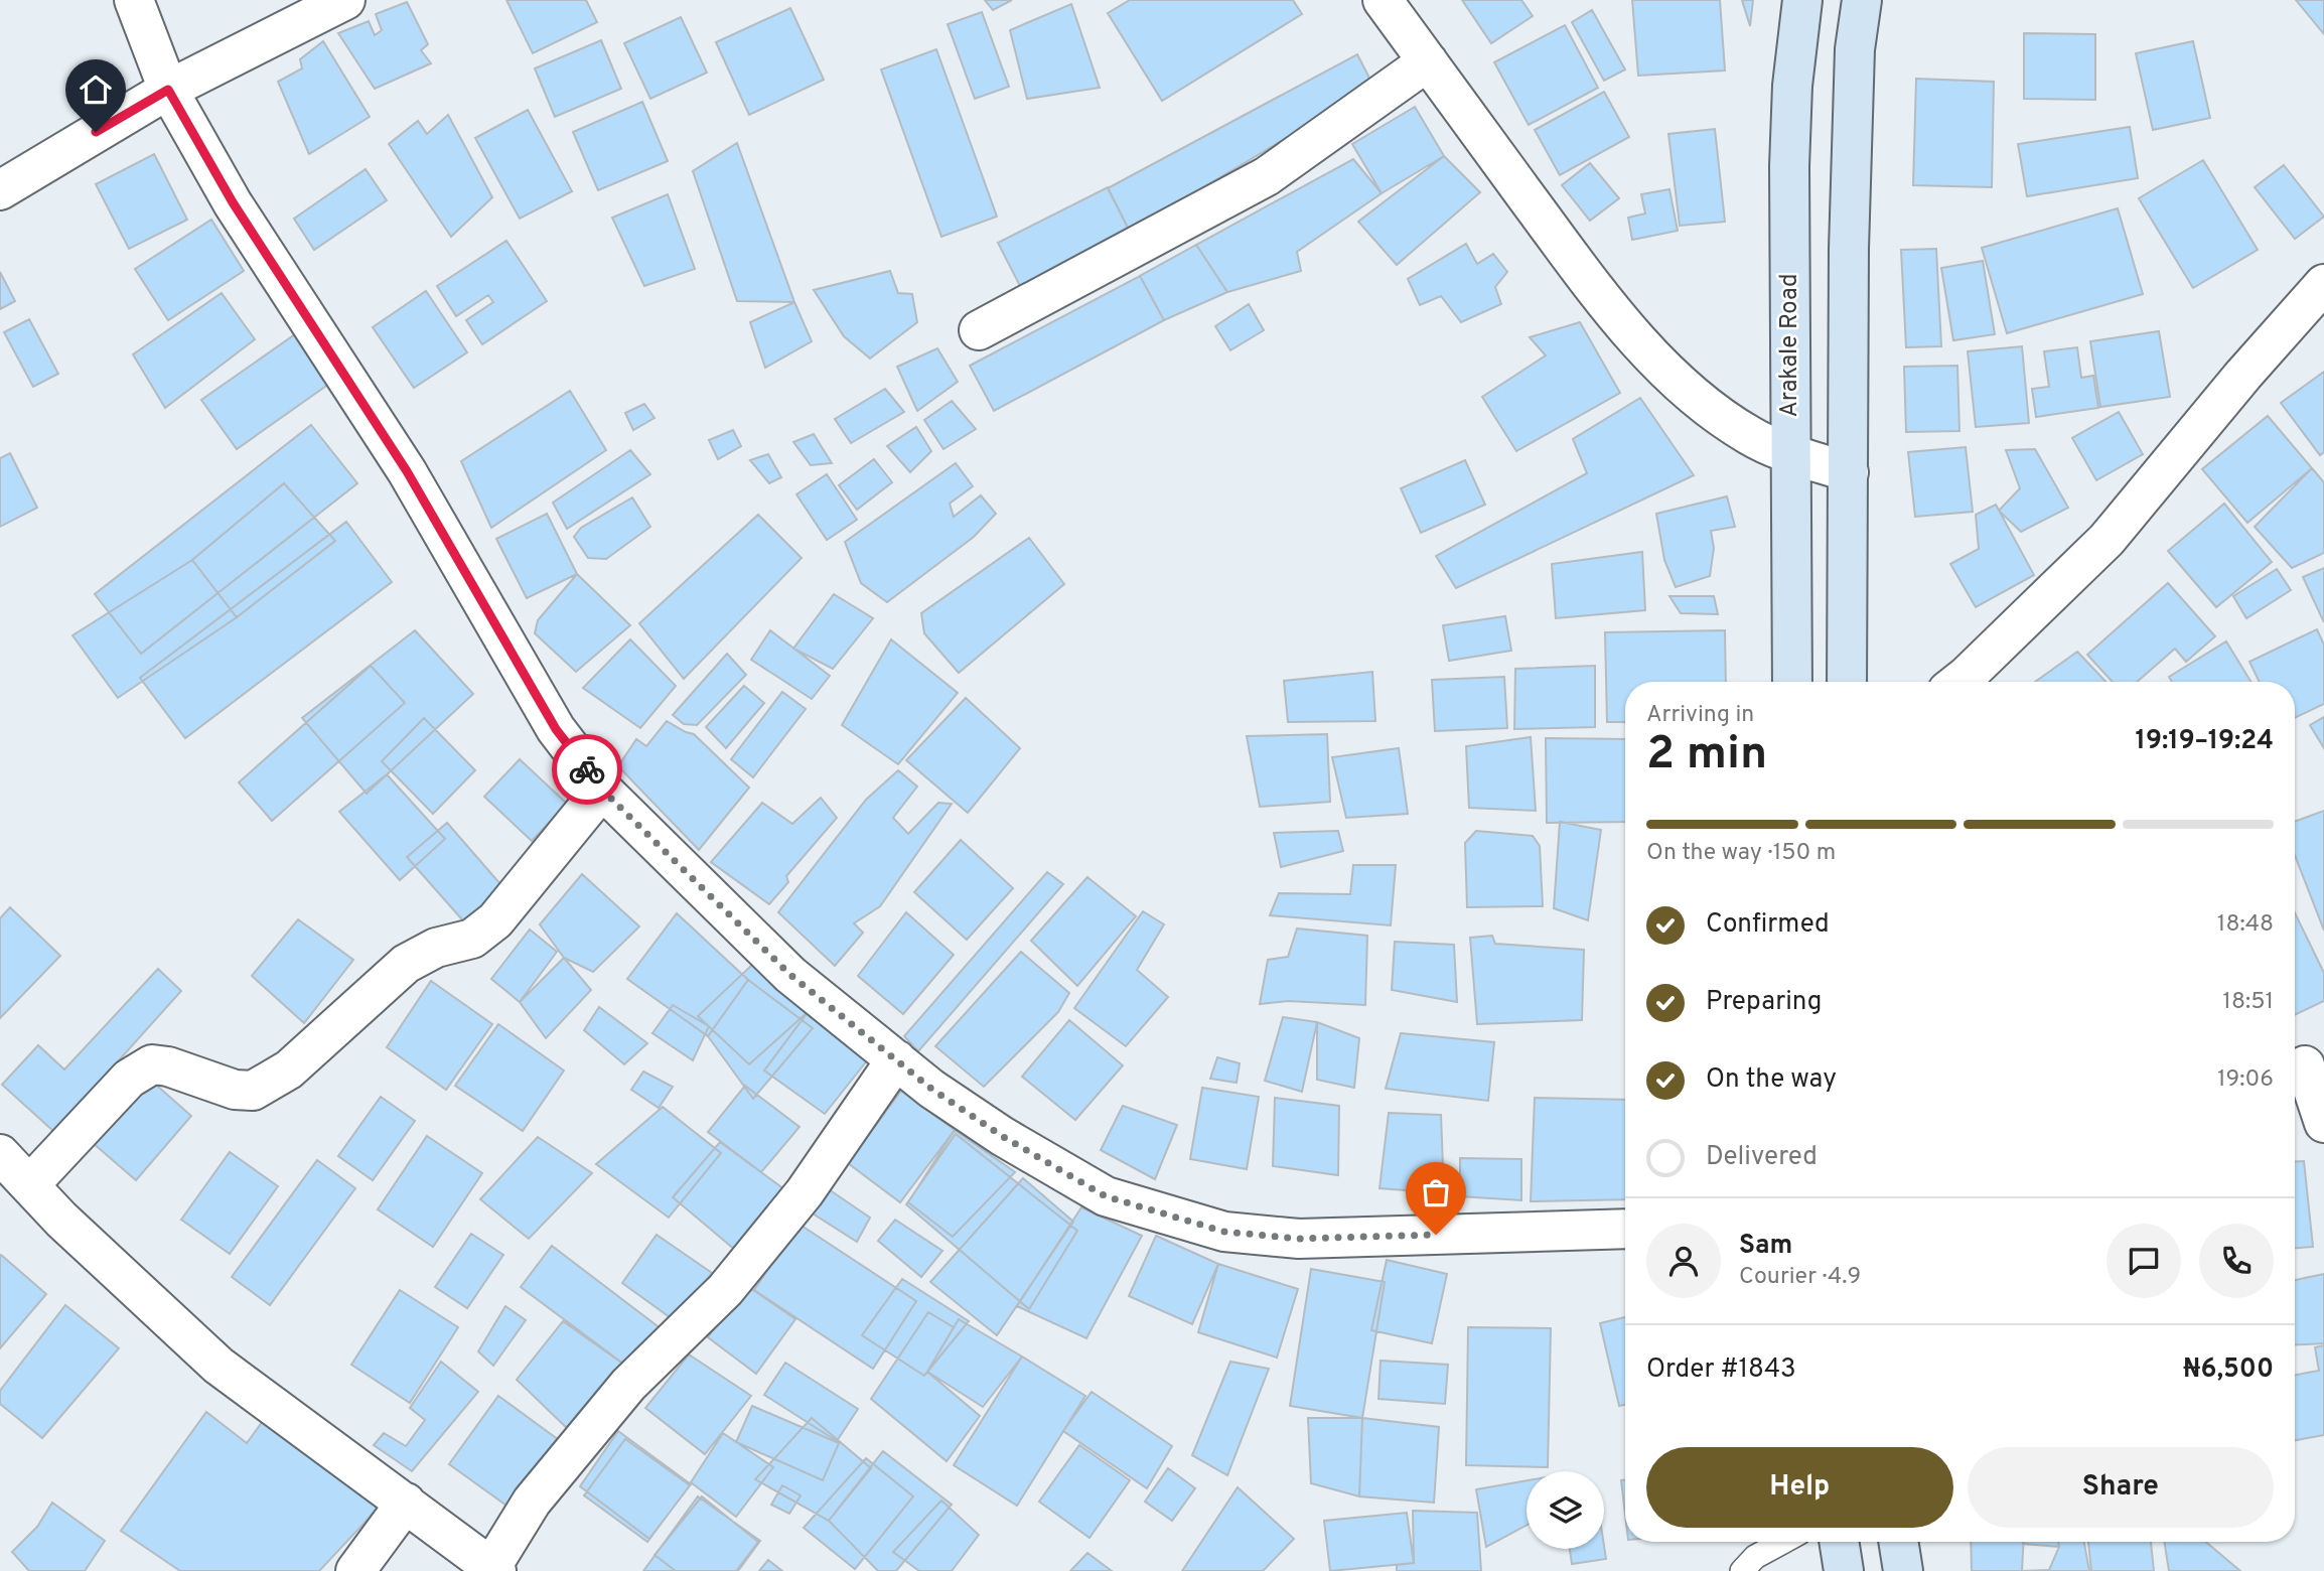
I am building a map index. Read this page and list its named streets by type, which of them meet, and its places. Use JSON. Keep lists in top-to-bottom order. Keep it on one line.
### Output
{"streets":{"main road":["Arakale Road"]},"page":{"heading":["2 min","Arriving in","19:19–19:24"],"panel":["Sam","Courier · 4.9","Order #1843","₦6,500"],"bar":"On the way · 150 m","list":[["Confirmed","18:48"],["Preparing","18:51"],["On the way","19:06"],"Delivered"],"buttons":["Help","Share"]}}
